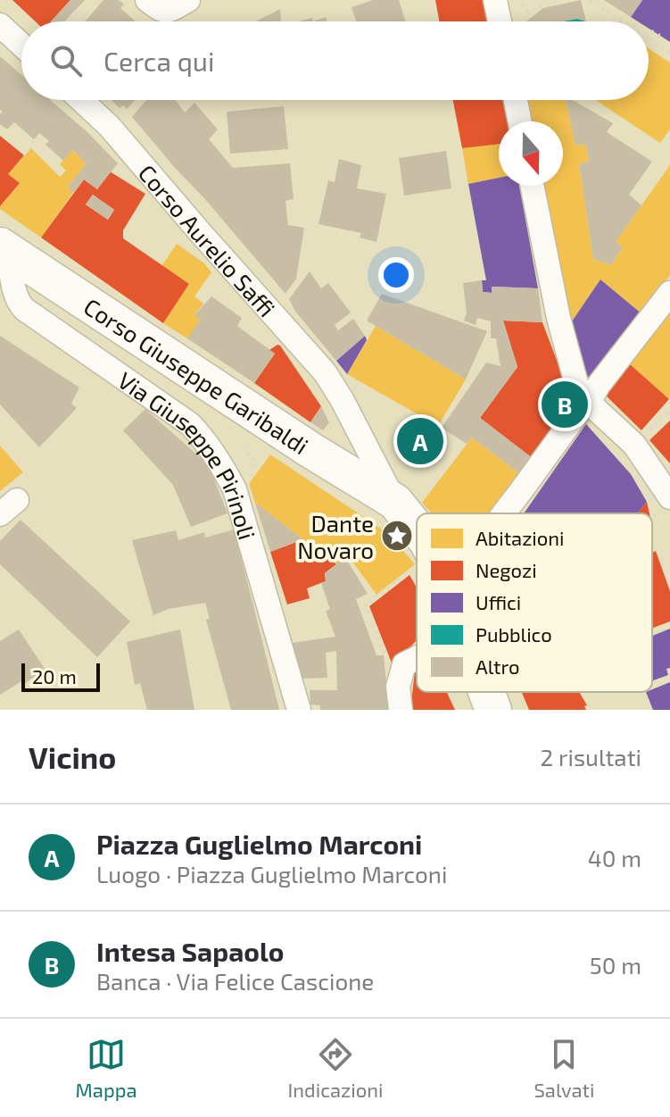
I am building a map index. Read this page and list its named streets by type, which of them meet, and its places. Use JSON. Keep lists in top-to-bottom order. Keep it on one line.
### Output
{"streets":{"main road":["Corso Giuseppe Garibaldi"],"street":["Corso Aurelio Saffi","Via Giuseppe Pirinoli"]},"crossings":[["Corso Aurelio Saffi","Corso Giuseppe Garibaldi"],["Corso Giuseppe Garibaldi","Via Giuseppe Pirinoli"]],"places":{"place":["Dante Novaro"]},"legend":["Abitazioni","Negozi","Uffici","Pubblico","Altro"],"scale_bar":"20 m","north":"bottom","page":{"search":"Cerca qui","pins":["B","A"],"scale":"20 m","heading":["Vicino","2 risultati"],"list":[{"mark":"A","name":"Piazza Guglielmo Marconi","note":"Luogo · Piazza Guglielmo Marconi","value":"40 m"},{"mark":"B","name":"Intesa Sapaolo","note":"Banca · Via Felice Cascione","value":"50 m"}],"nav":["Mappa","Indicazioni","Salvati"]}}
